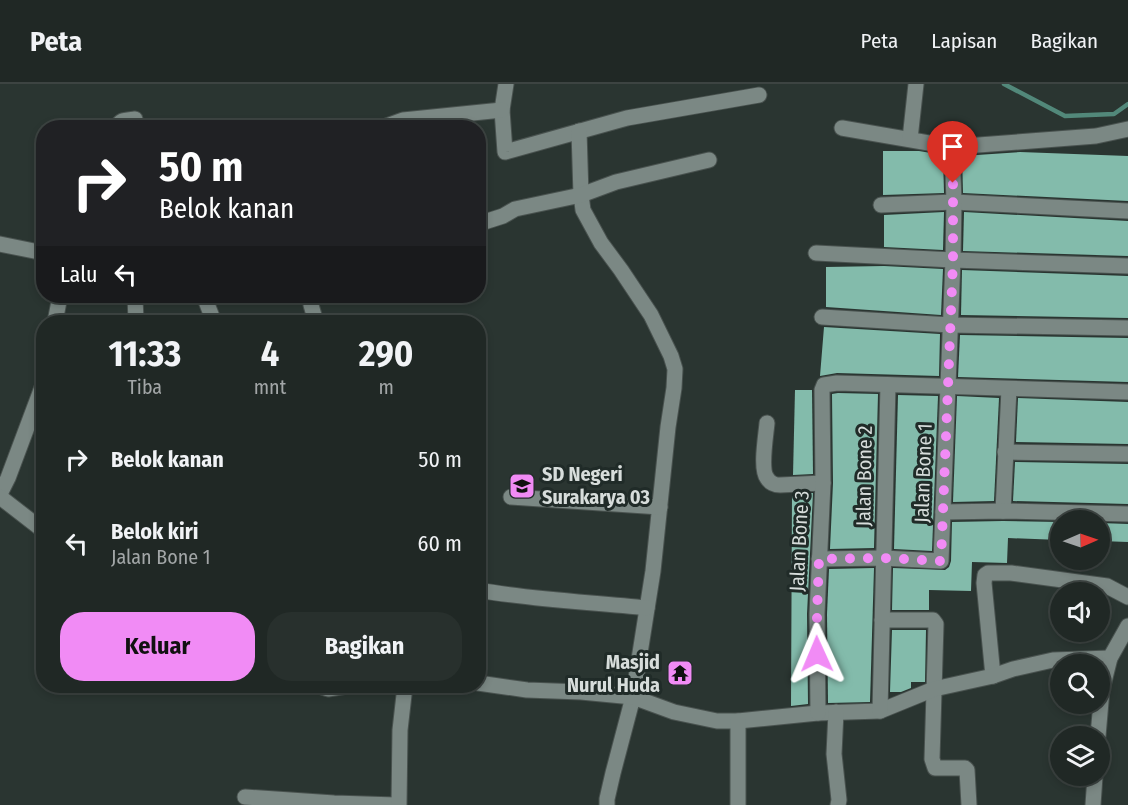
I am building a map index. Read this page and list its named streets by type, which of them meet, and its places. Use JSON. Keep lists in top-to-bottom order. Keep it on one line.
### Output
{"streets":{"street":["Jalan Bone 1","Jalan Bone 2","Jalan Bone 3"]},"crossings":[["Jalan Bone 1","Jalan Bone 2"],["Jalan Bone 2","Jalan Bone 3"]],"places":{"school or university":["SD Negeri Surakarya 03"],"temple":["Masjid Nurul Huda"]},"north":"right","page":{"header":"Peta","nav":["Peta","Lapisan","Bagikan"],"turn":["50 m","Belok kanan"],"then":"Lalu","eta":["11:33","Tiba","4","mnt","290","m"],"list":[{"name":"Belok kanan","value":"50 m"},{"name":"Belok kiri","note":"Jalan Bone 1","value":"60 m"}],"buttons":["Keluar","Bagikan"]}}
